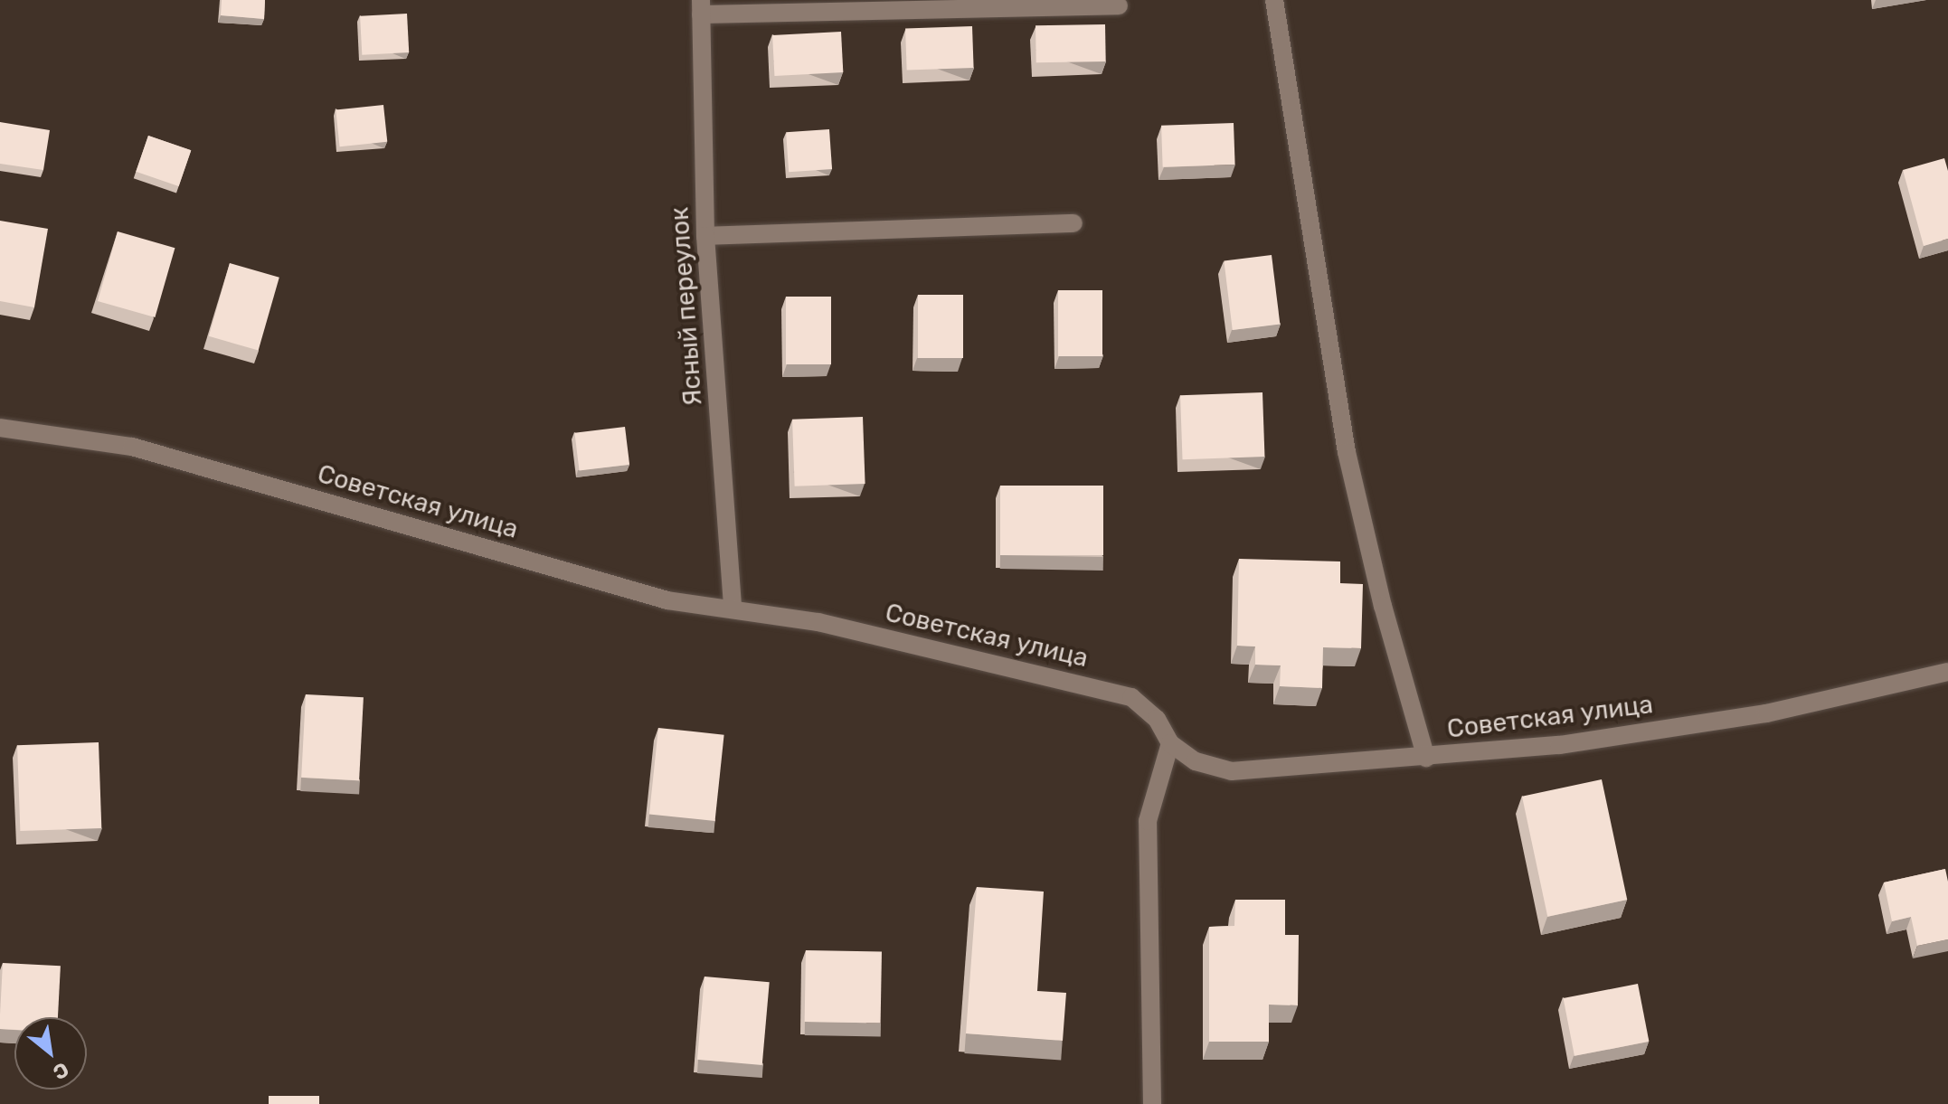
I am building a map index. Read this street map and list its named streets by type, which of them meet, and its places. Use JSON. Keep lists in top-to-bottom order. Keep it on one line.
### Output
{"streets":{"street":["Ясный переулок","Советская улица"]},"crossings":[["Ясный переулок","Советская улица"]],"north":"bottom right"}
